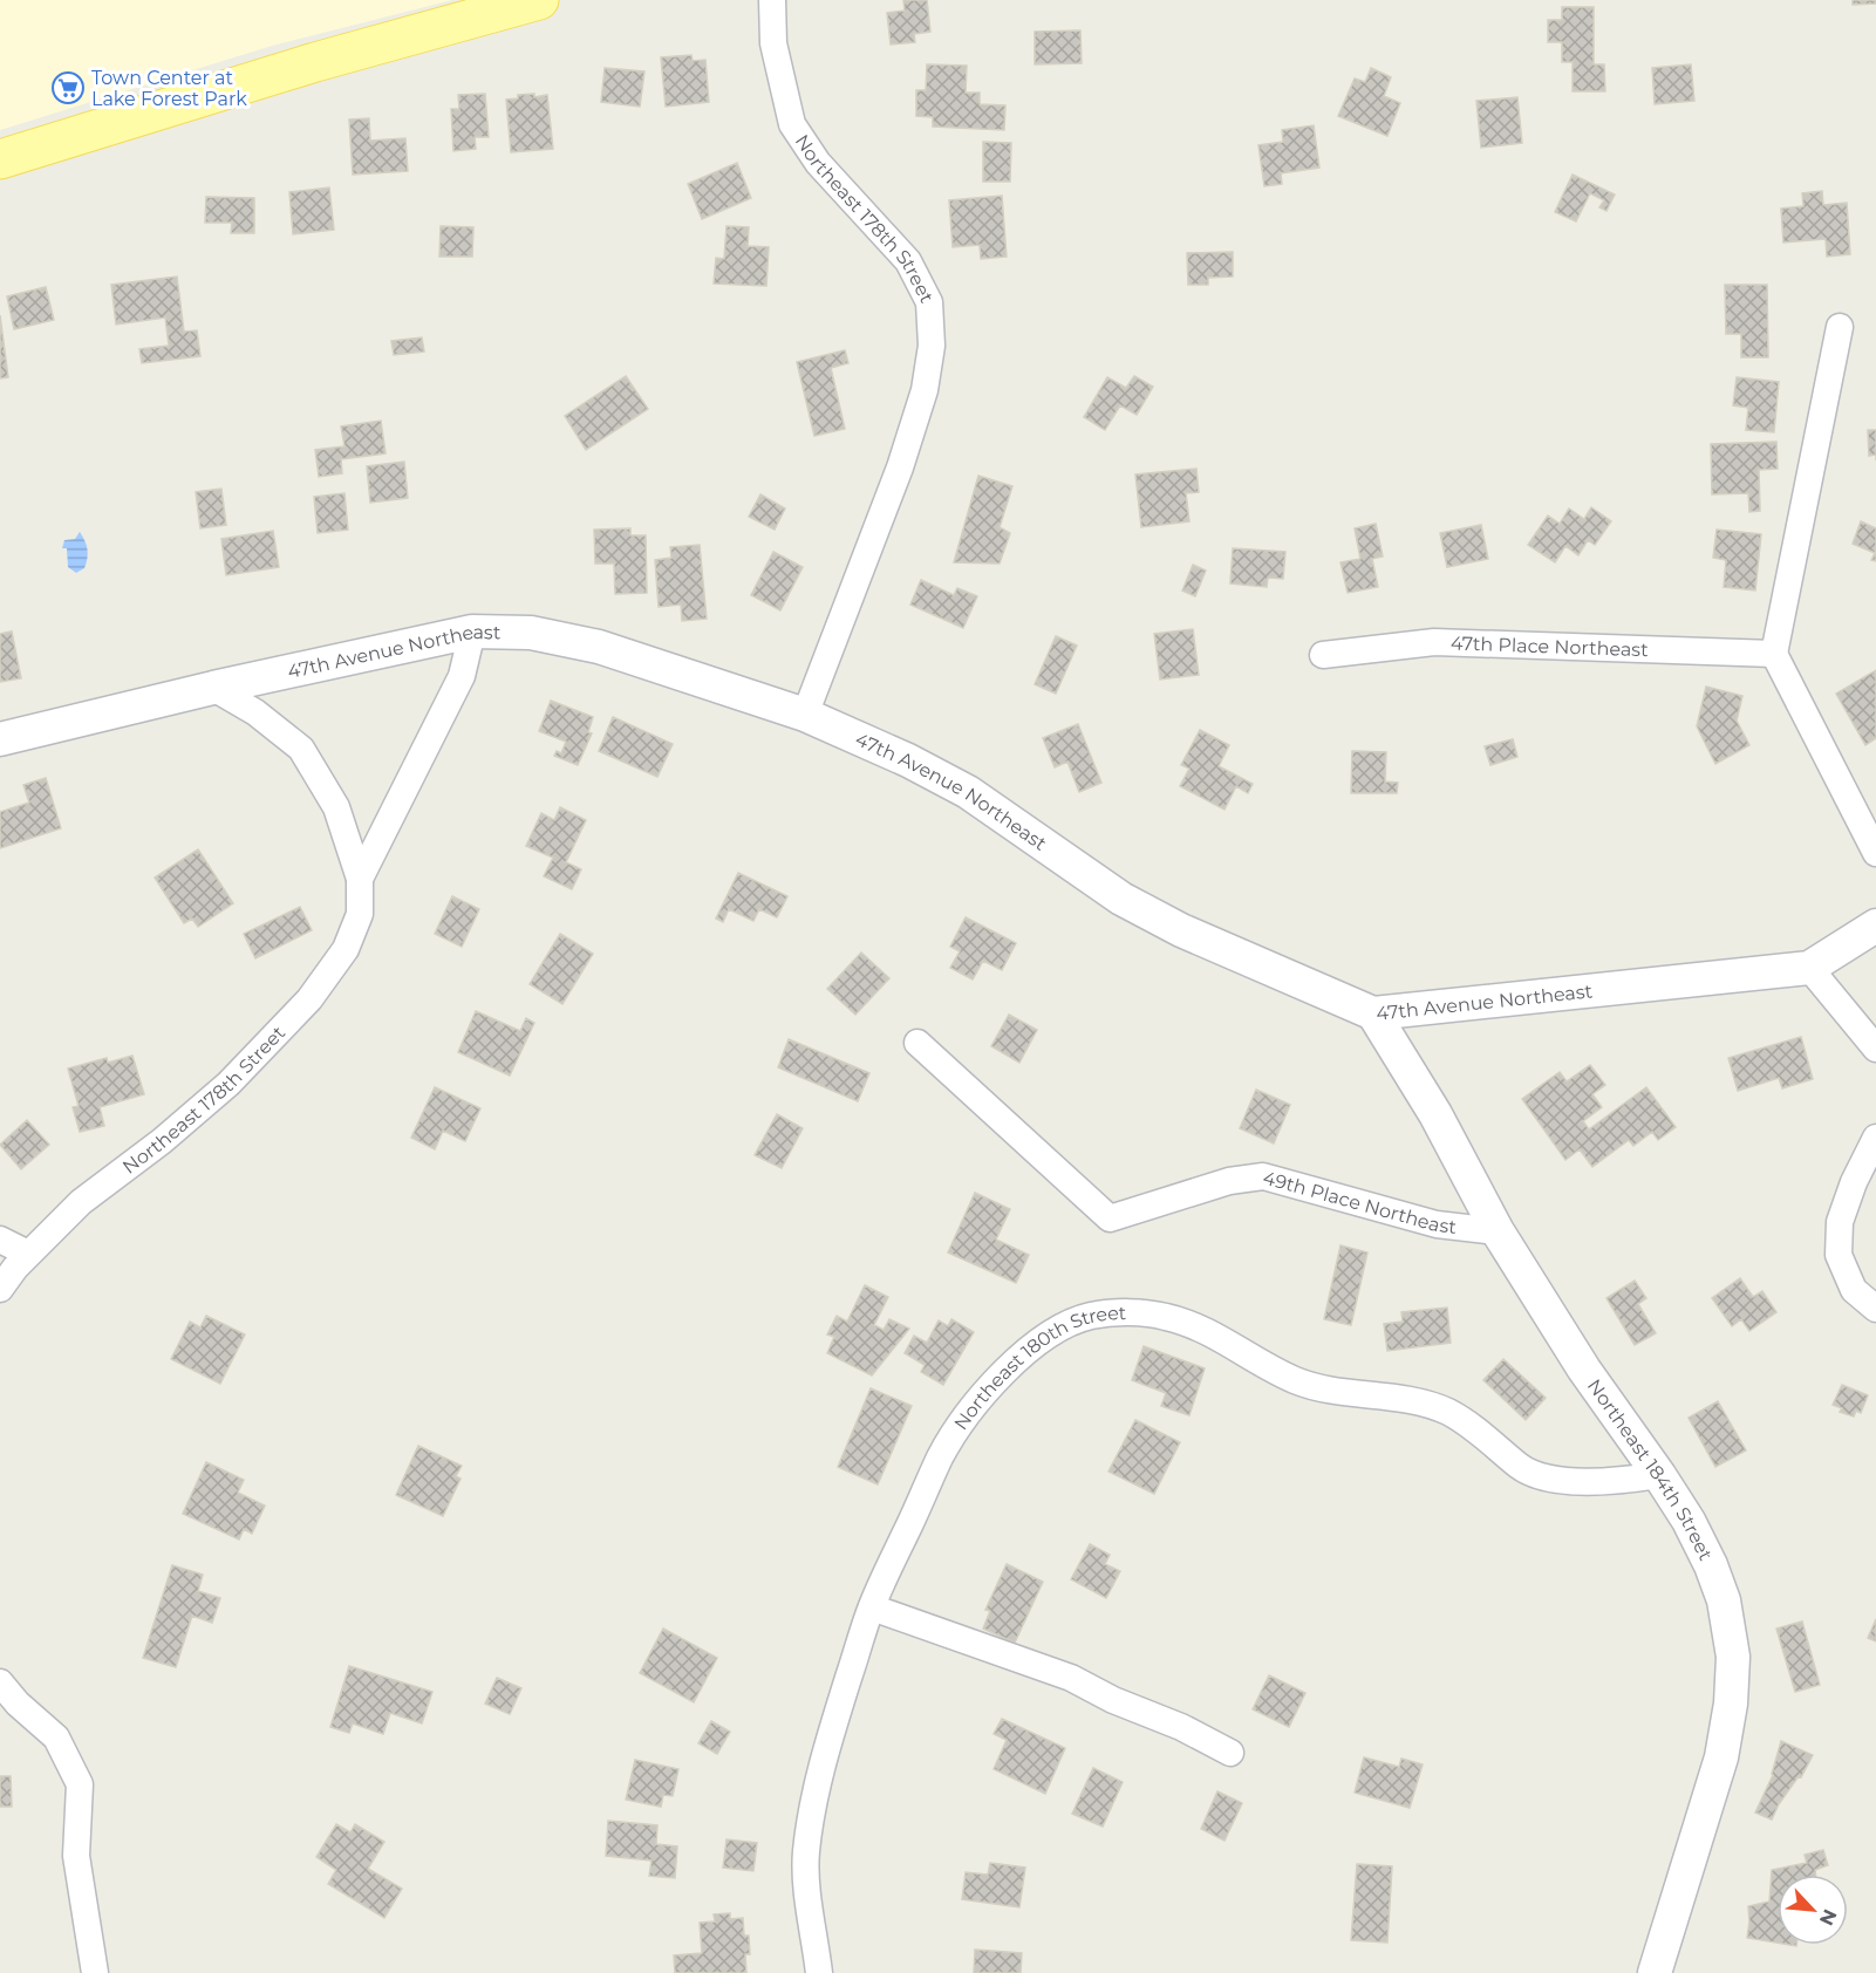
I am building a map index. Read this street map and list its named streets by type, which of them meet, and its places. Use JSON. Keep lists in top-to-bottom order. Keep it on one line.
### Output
{"streets":{"street":["Northeast 178th Street","47th Place Northeast","47th Avenue Northeast","49th Place Northeast","Northeast 180th Street","Northeast 184th Street"]},"crossings":[["Northeast 178th Street","47th Avenue Northeast"],["47th Avenue Northeast","Northeast 184th Street"],["49th Place Northeast","Northeast 184th Street"],["Northeast 180th Street","Northeast 184th Street"]],"places":{"supermarket":["Town Center at Lake Forest Park"]},"north":"bottom right"}
